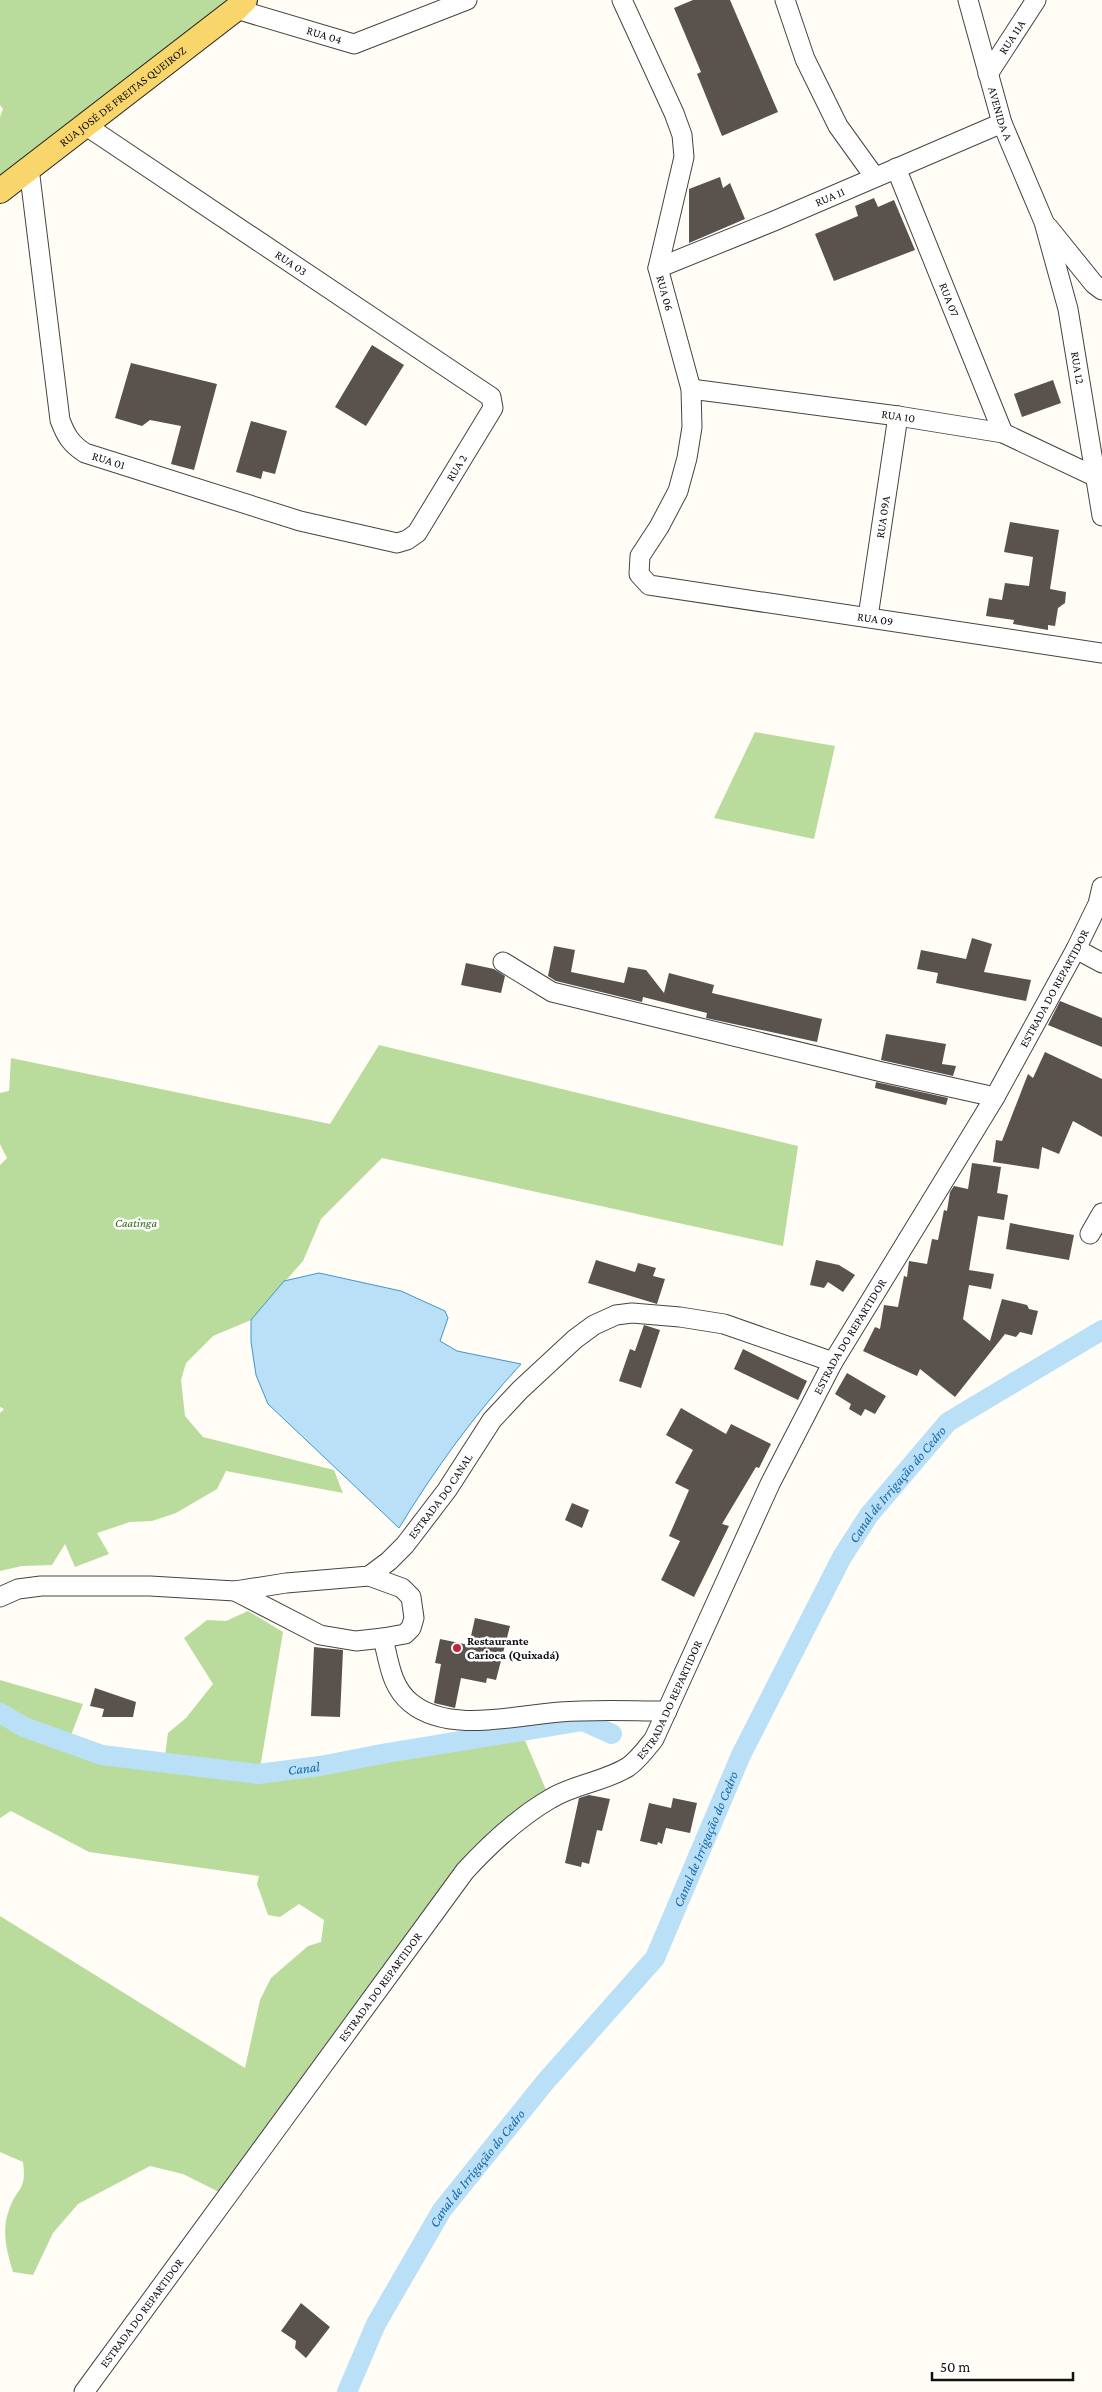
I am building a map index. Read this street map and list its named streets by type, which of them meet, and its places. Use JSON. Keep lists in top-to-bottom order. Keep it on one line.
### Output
{"streets":{"main road":["RUA JOSÉ DE FREITAS QUEIROZ"],"street":["RUA 04","RUA 11A","AVENIDA A","RUA 11","RUA 03","RUA 06","RUA 07","RUA 12","RUA 10","RUA 01","RUA 2","RUA 09A","RUA 09","ESTRADA DO REPARTIDOR","ESTRADA DO CANAL"]},"crossings":[["RUA 04","RUA JOSÉ DE FREITAS QUEIROZ"],["RUA 11A","AVENIDA A"],["RUA JOSÉ DE FREITAS QUEIROZ","RUA 03"],["RUA JOSÉ DE FREITAS QUEIROZ","RUA 01"],["AVENIDA A","RUA 11"],["AVENIDA A","RUA 12"],["RUA 11","RUA 06"],["RUA 11","RUA 07"],["RUA 03","RUA 2"],["RUA 06","RUA 10"],["RUA 06","RUA 09"],["RUA 07","RUA 10"],["RUA 12","RUA 10"],["RUA 10","RUA 09A"],["RUA 01","RUA 2"],["RUA 09A","RUA 09"],["ESTRADA DO REPARTIDOR","ESTRADA DO CANAL"]],"water":["Canal de Irrigação do Cedro","Canal"],"parks":["Caatinga"],"places":["Restaurante Carioca (Quixadá)"],"scale_bar":"50 m"}
